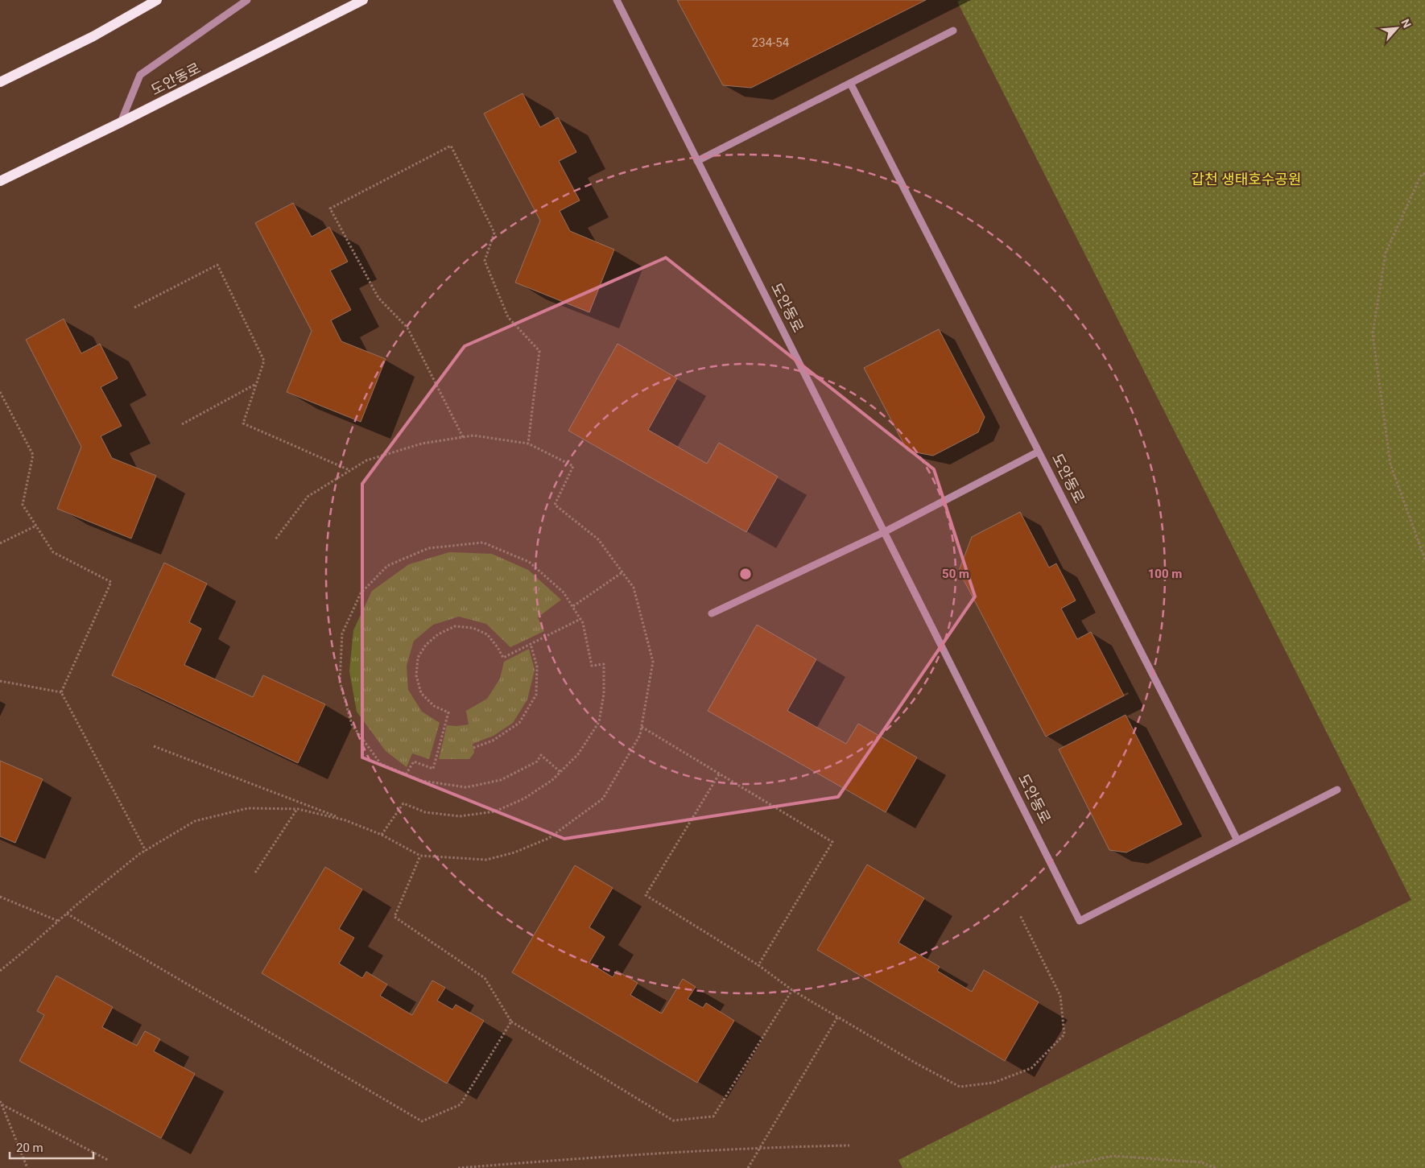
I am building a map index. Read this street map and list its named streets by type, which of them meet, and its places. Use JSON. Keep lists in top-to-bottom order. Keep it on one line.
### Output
{"streets":{"main road":["도안동로"]},"parks":["갑천 생태호수공원"],"house_numbers":["234-54"],"scale_bar":"20 m","north":"top right","rings":["50 m","100 m"]}
